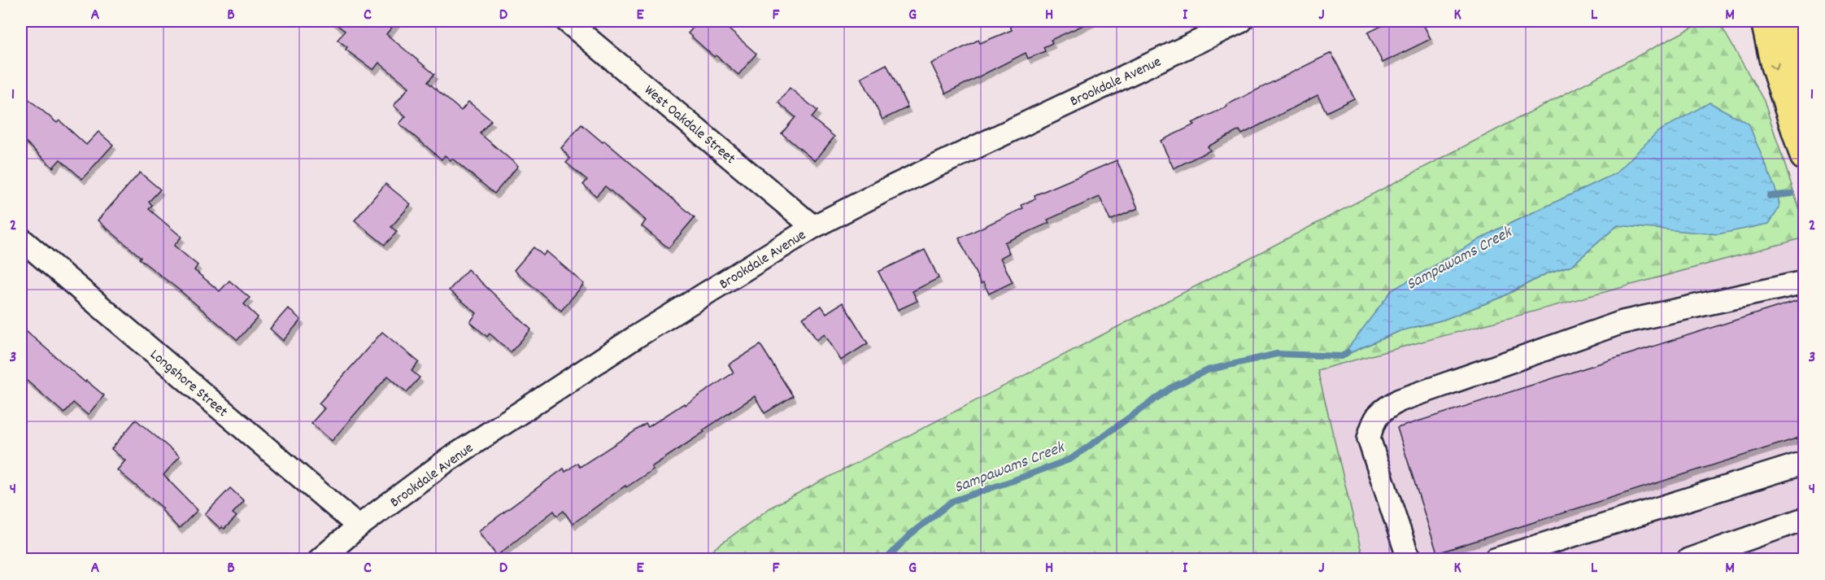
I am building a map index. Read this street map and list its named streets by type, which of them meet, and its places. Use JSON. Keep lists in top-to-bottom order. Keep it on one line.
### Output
{"streets":{"street":["Brookdale Avenue","West Oakdale Street","Longshore Street"]},"crossings":[["Brookdale Avenue","West Oakdale Street"],["Brookdale Avenue","Longshore Street"]],"water":["Sampawams Creek"],"grid":{"columns":["A","B","C","D","E","F","G","H","I","J","K","L","M"],"rows":["1","2","3","4"]}}
